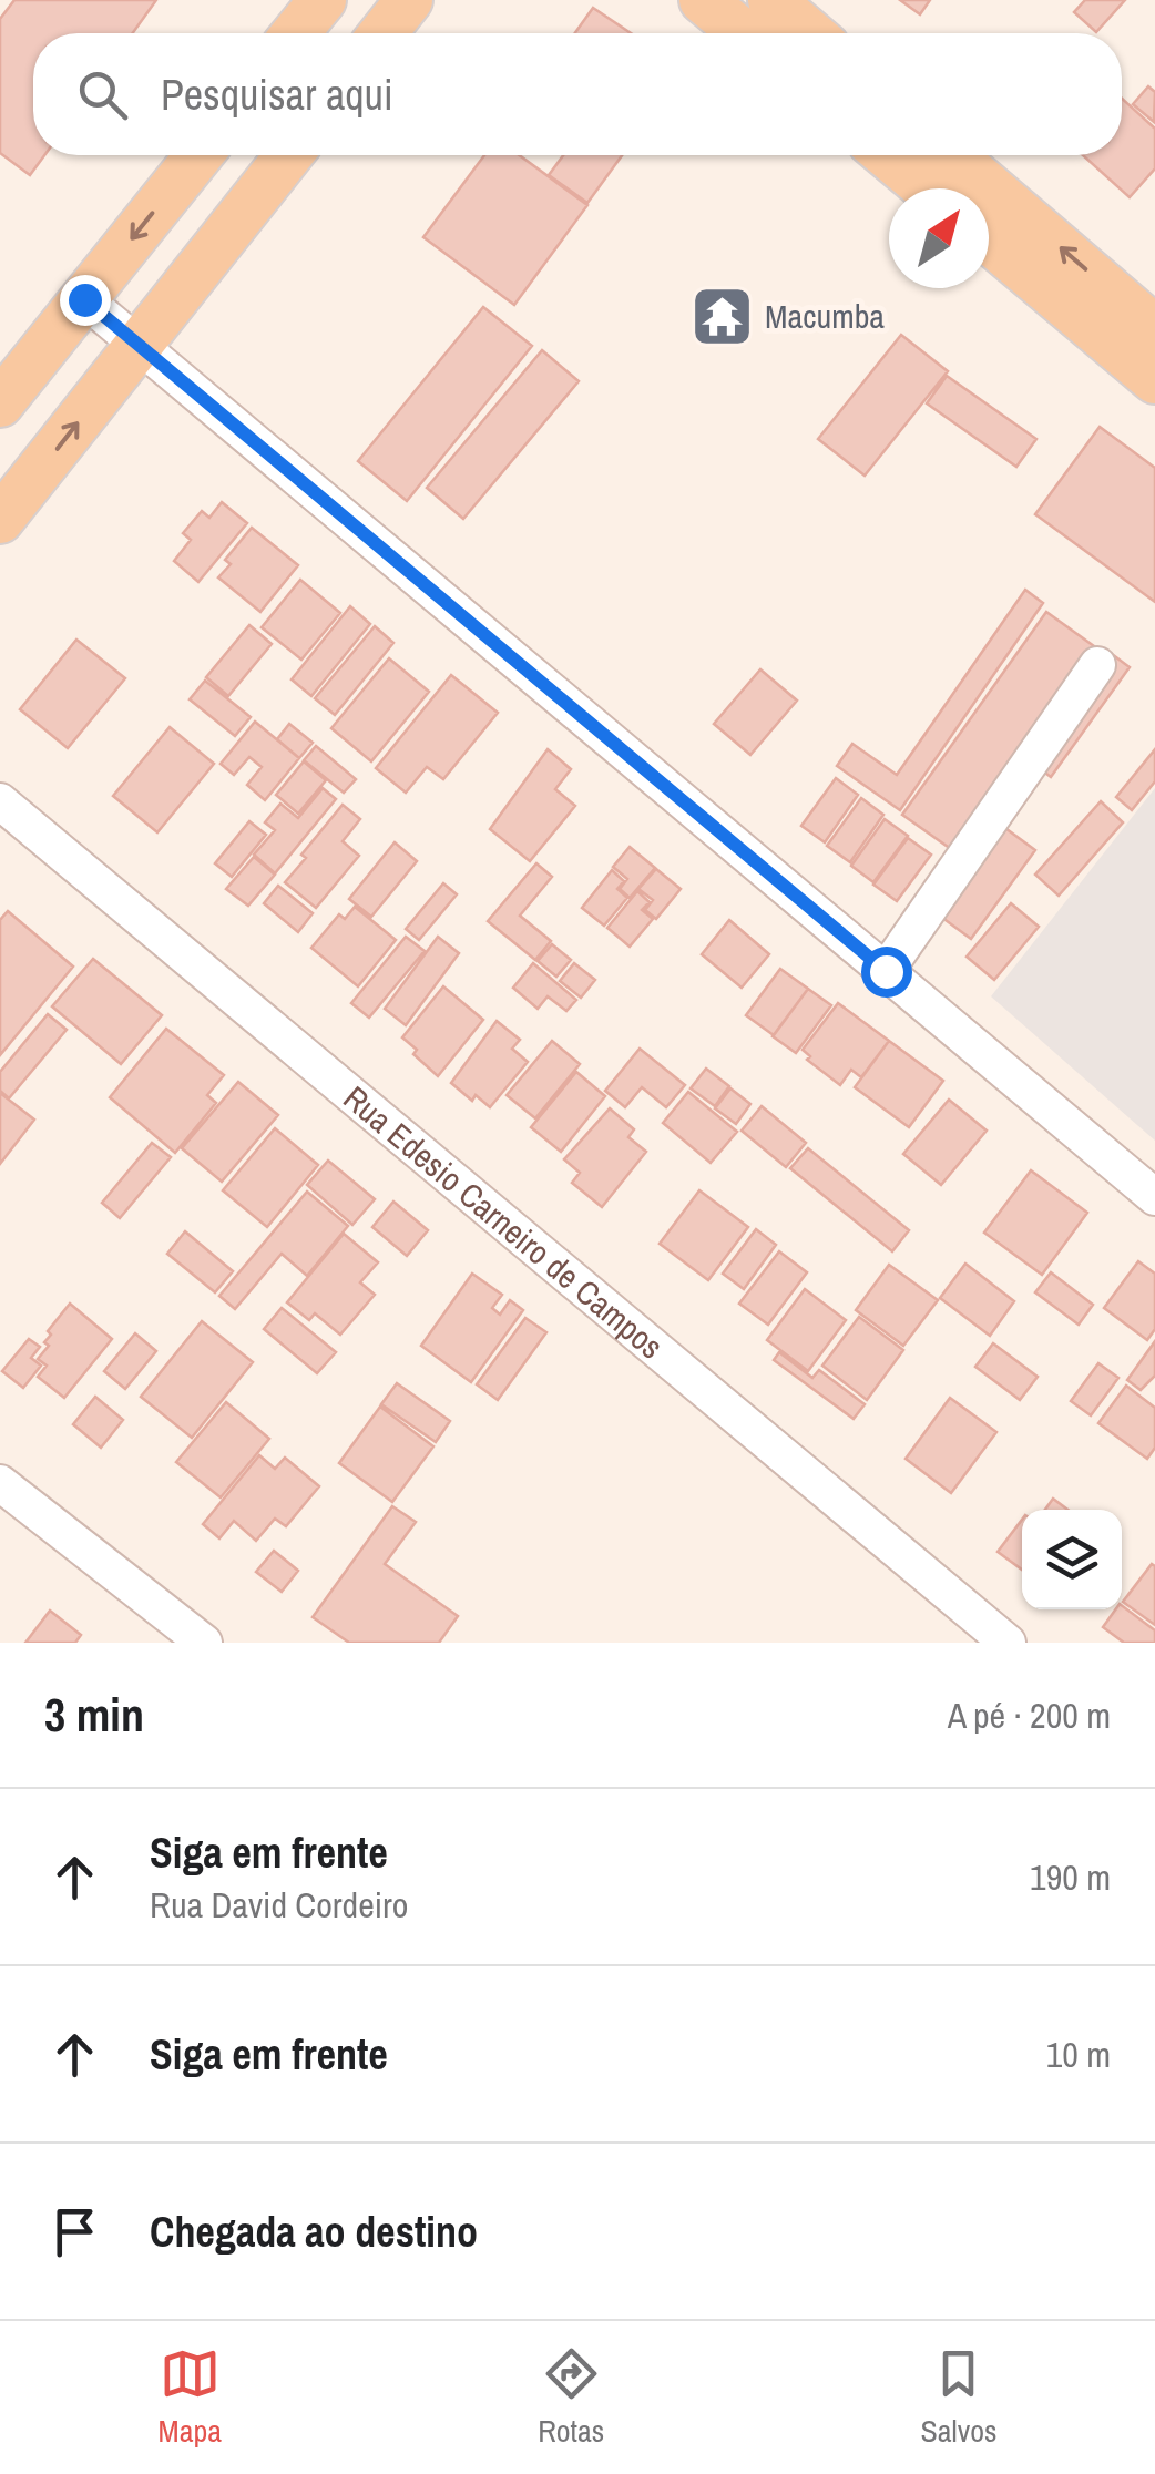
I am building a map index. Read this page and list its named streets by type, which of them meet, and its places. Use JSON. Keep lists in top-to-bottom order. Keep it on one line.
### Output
{"streets":{"street":["Rua Edesio Carneiro de Campos"]},"places":{"temple":["Macumba"]},"north":"top right","page":{"search":"Pesquisar aqui","heading":["3 min","A pé · 200 m"],"list":[["Siga em frente","Rua David Cordeiro","190 m"],["Siga em frente","10 m"],"Chegada ao destino"],"nav":["Mapa","Rotas","Salvos"]}}
